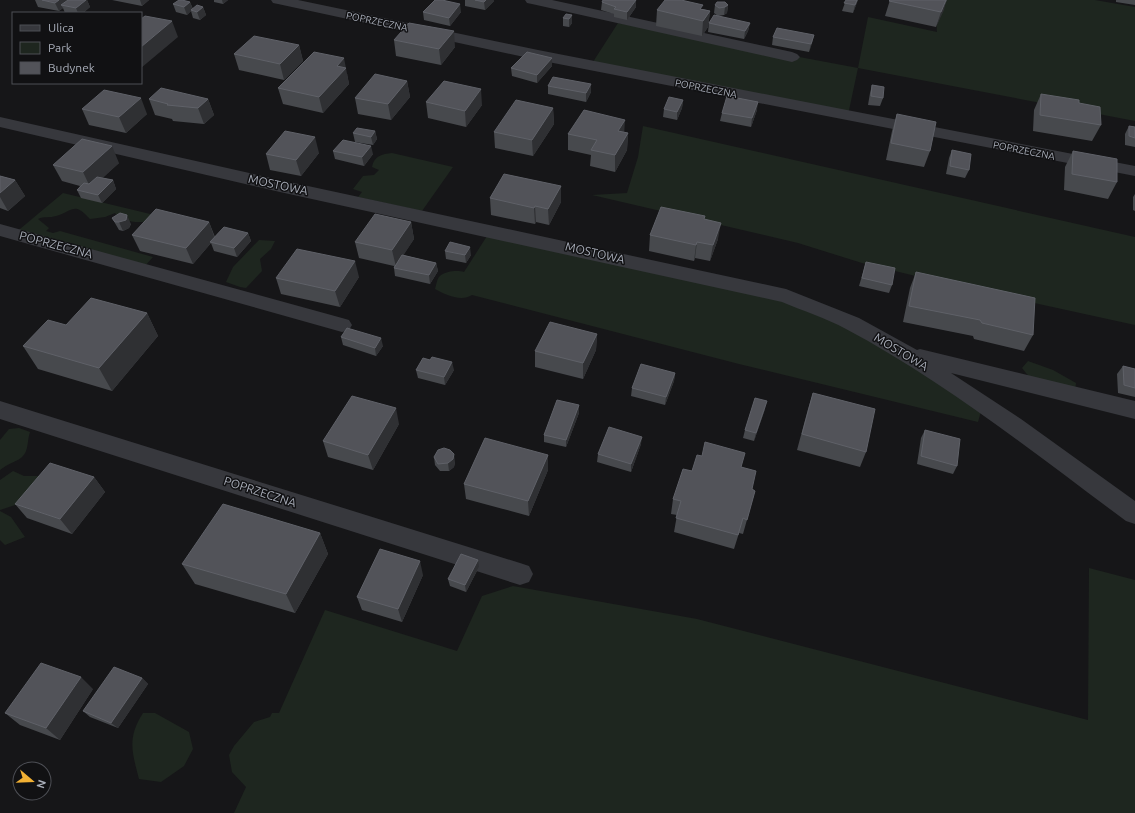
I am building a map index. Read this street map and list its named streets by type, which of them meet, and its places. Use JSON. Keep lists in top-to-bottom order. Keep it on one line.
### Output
{"streets":{"street":["POPRZECZNA","MOSTOWA"]},"legend":["Ulica","Park","Budynek"],"north":"right"}
